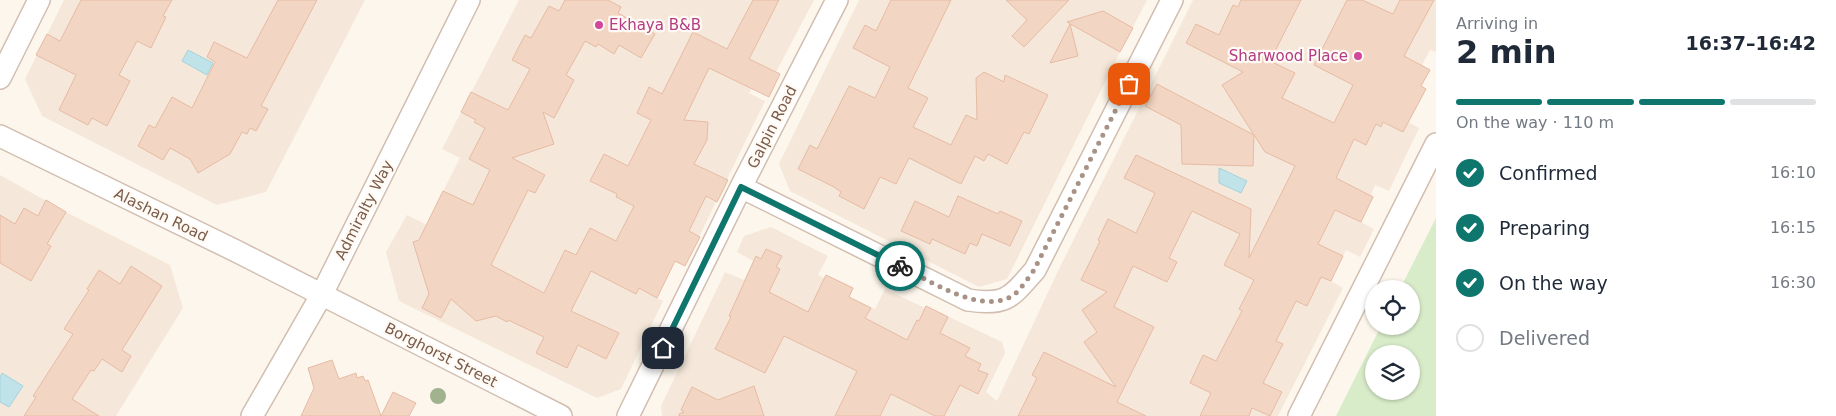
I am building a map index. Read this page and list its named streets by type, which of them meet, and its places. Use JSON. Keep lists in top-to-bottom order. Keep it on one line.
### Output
{"streets":{"street":["Galpin Road","Admiralty Way","Alashan Road","Borghorst Street"]},"crossings":[["Admiralty Way","Alashan Road"],["Admiralty Way","Borghorst Street"],["Alashan Road","Borghorst Street"]],"places":["Ekhaya B&B","Sharwood Place"],"page":{"heading":["2 min","Arriving in","16:37–16:42"],"bar":"On the way · 110 m","list":[["Confirmed","16:10"],["Preparing","16:15"],["On the way","16:30"],"Delivered"]}}
